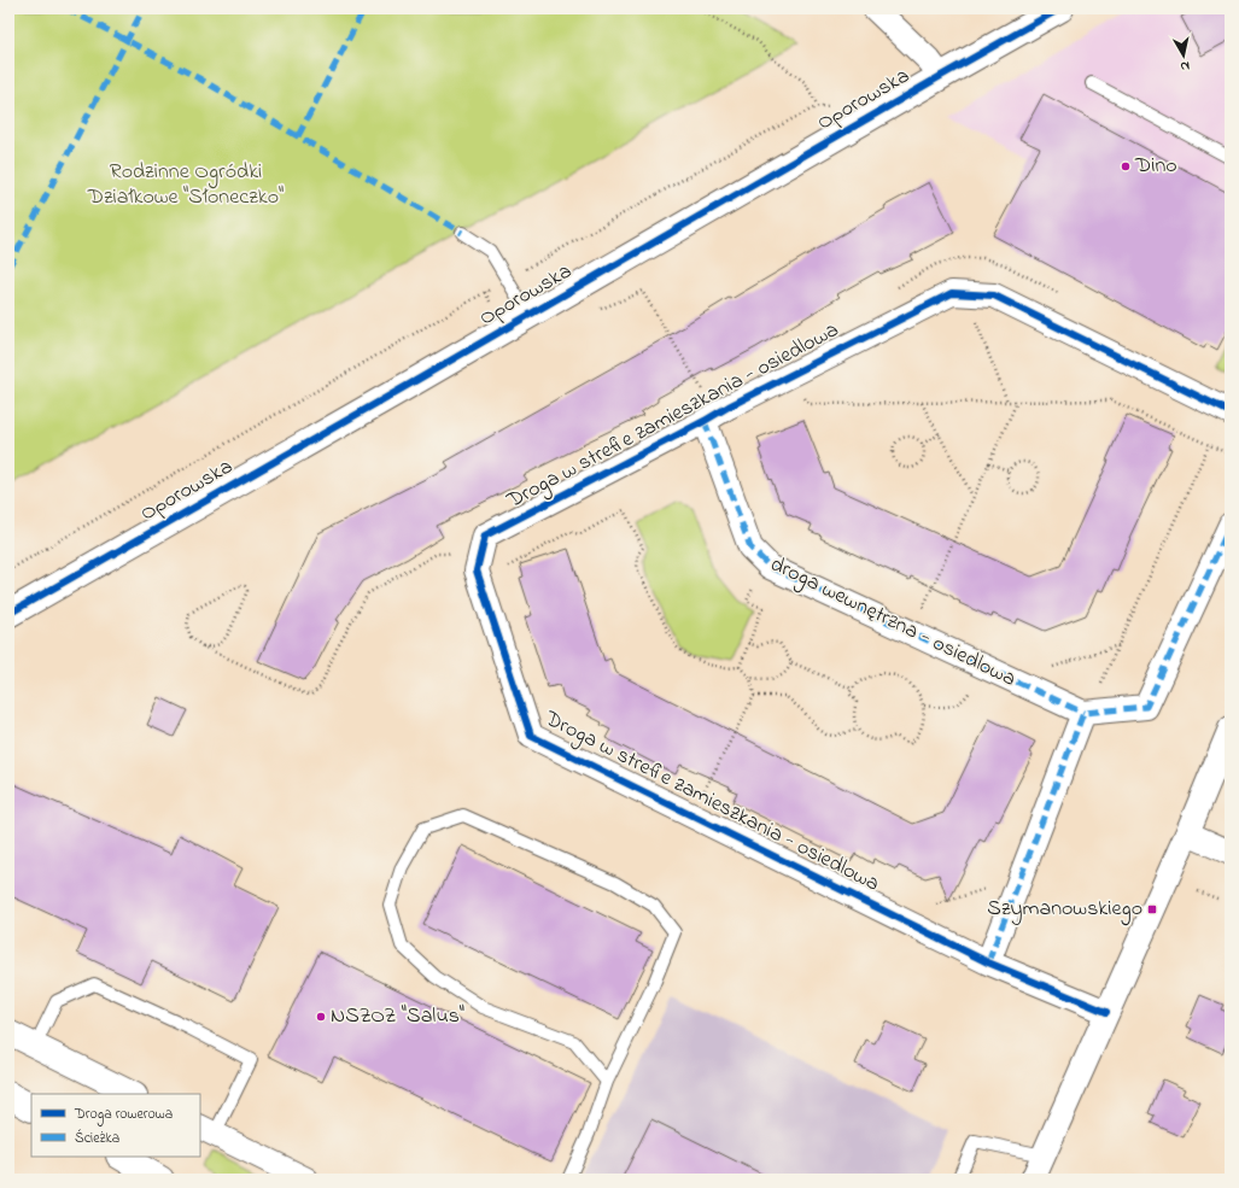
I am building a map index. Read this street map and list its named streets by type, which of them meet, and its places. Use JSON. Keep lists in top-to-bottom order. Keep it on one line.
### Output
{"streets":{"street":["Oporowska","Droga w strefie zamieszkania - osiedlowa","droga wewnętrzna - osiedlowa"]},"crossings":[["Droga w strefie zamieszkania - osiedlowa","droga wewnętrzna - osiedlowa"]],"parks":["Rodzinne Ogródki Działkowe \"Słoneczko\""],"places":{"other":["Dino","NSZOZ \"Salus\""],"transit":["Szymanowskiego"]},"legend":["Droga rowerowa","Ścieżka"],"north":"bottom"}
